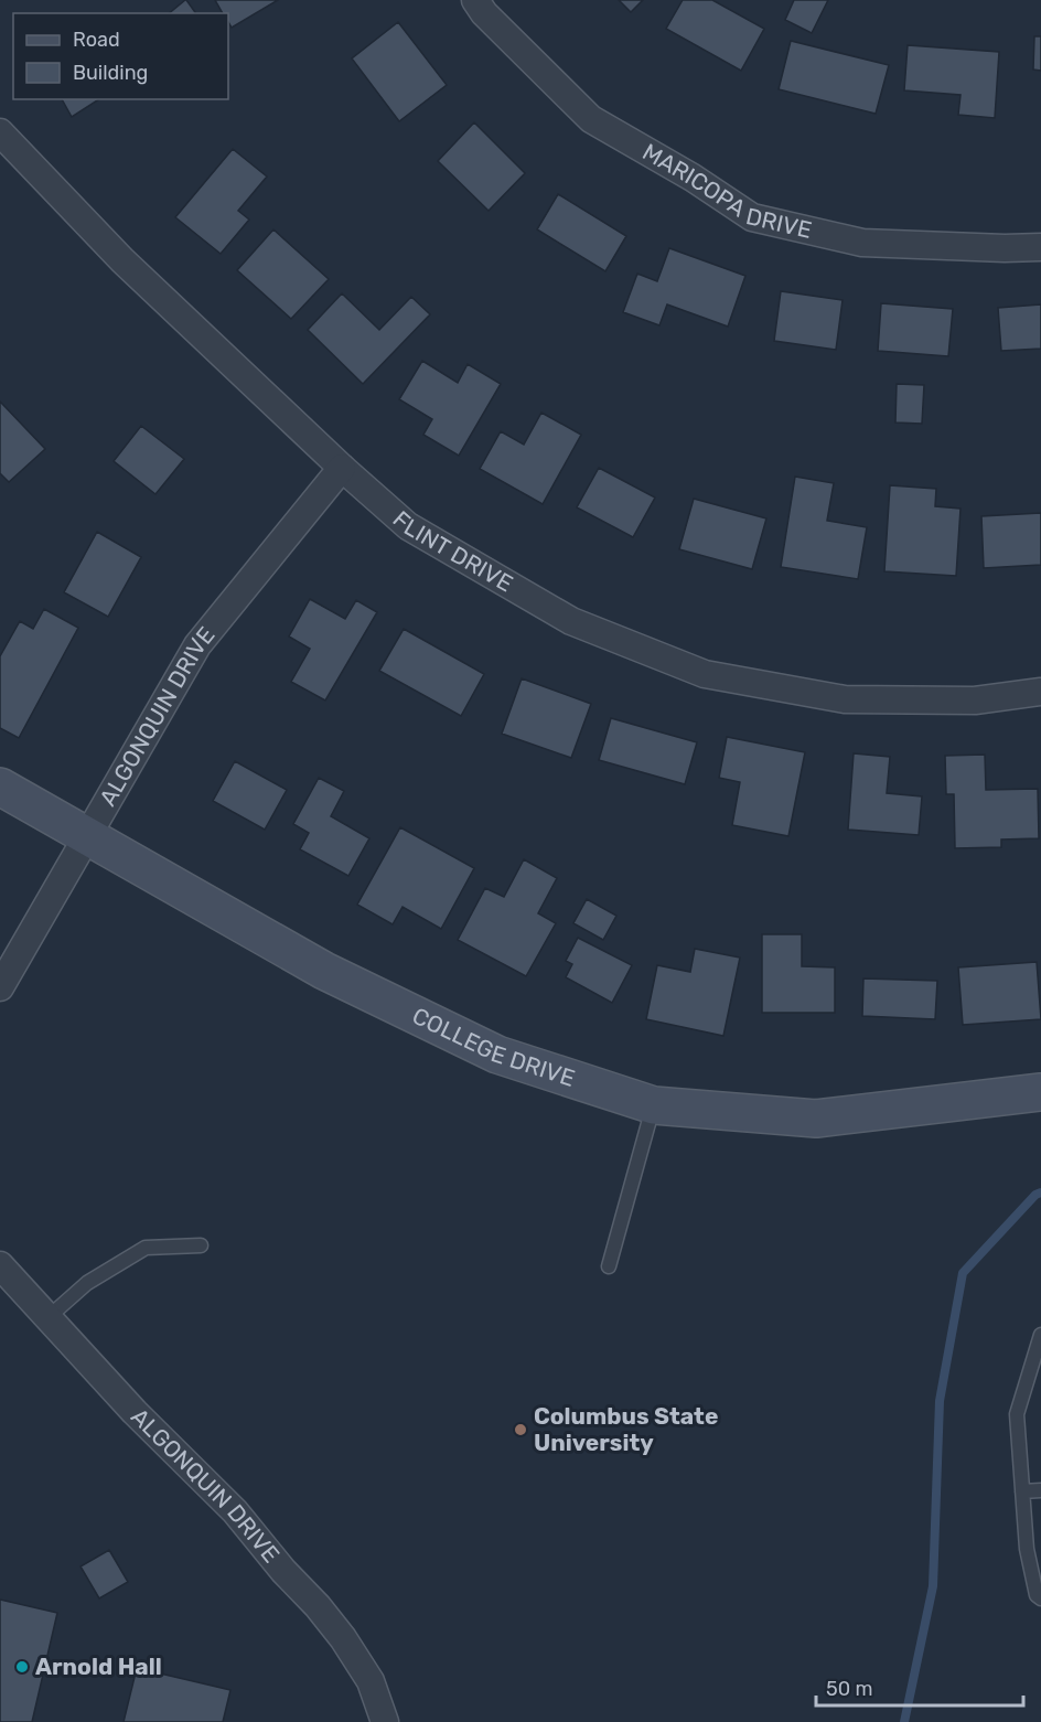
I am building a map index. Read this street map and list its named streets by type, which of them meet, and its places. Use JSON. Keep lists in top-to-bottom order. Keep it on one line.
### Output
{"streets":{"street":["MARICOPA DRIVE","FLINT DRIVE","ALGONQUIN DRIVE","COLLEGE DRIVE"]},"crossings":[["FLINT DRIVE","ALGONQUIN DRIVE"],["ALGONQUIN DRIVE","COLLEGE DRIVE"]],"places":["Columbus State University","Arnold Hall"],"legend":["Road","Building"],"scale_bar":"50 m"}
